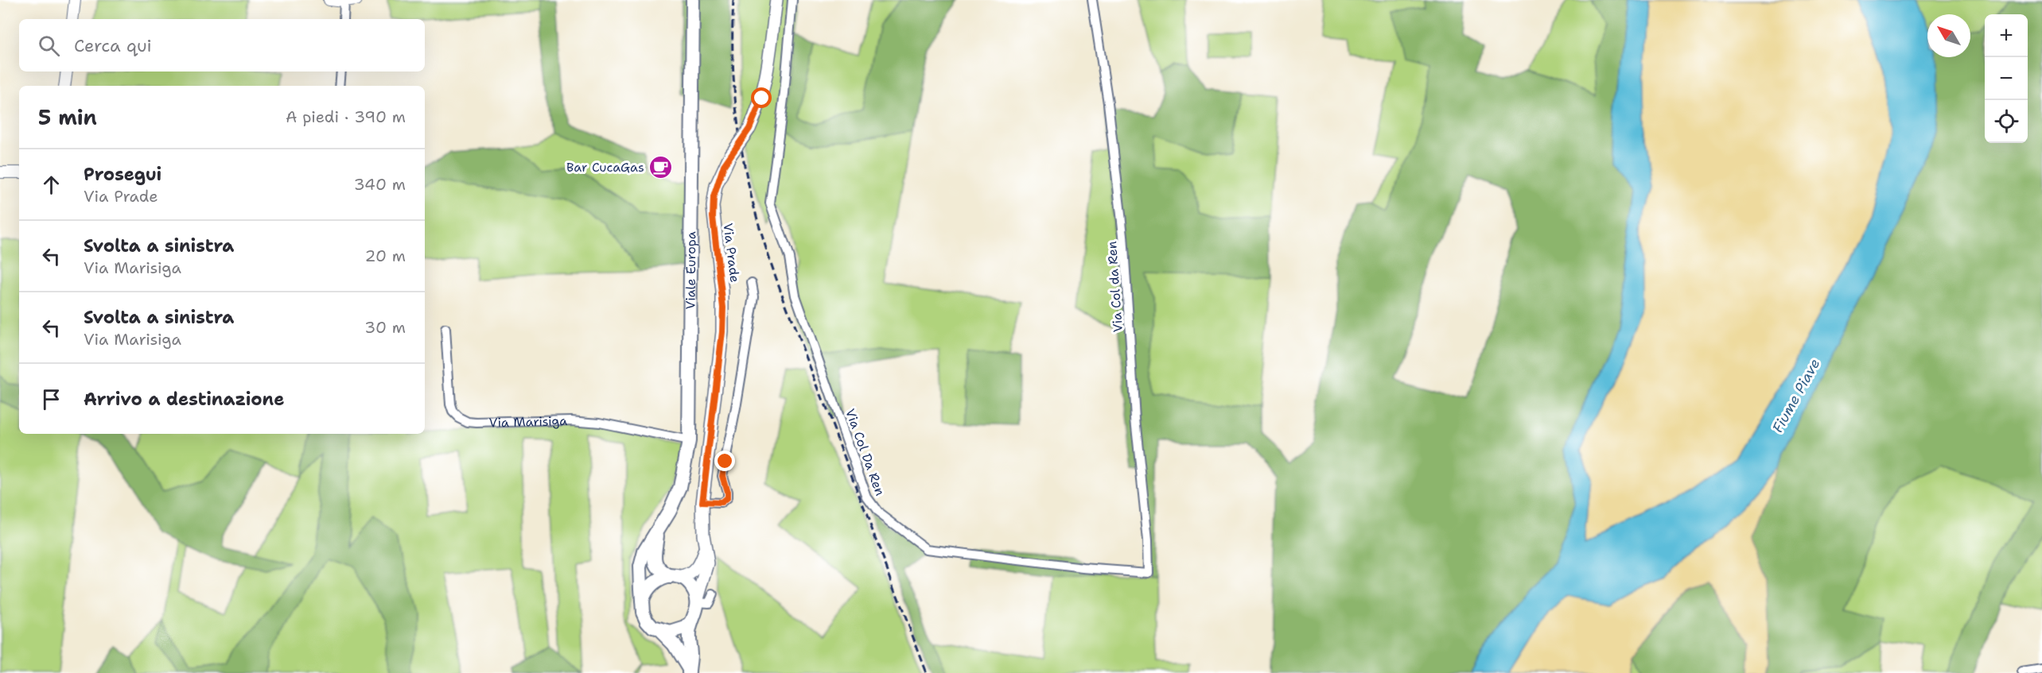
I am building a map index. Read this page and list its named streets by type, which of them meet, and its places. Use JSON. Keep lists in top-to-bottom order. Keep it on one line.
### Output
{"streets":{"main road":["Via Prade","Viale Europa"],"street":["Via Col da Ren","Via Marisiga","Via Col Da Ren"]},"crossings":[["Via Prade","Viale Europa"],["Viale Europa","Via Marisiga"],["Via Col da Ren","Via Col Da Ren"]],"water":["Fiume Piave"],"places":{"cafe":["Bar CucaGas"]},"north":"top left","page":{"map_buttons":["+","−"],"search":"Cerca qui","heading":["5 min","A piedi · 390 m"],"list":[["Prosegui","Via Prade","340 m"],["Svolta a sinistra","Via Marisiga","20 m"],["Svolta a sinistra","Via Marisiga","30 m"],"Arrivo a destinazione"]}}
